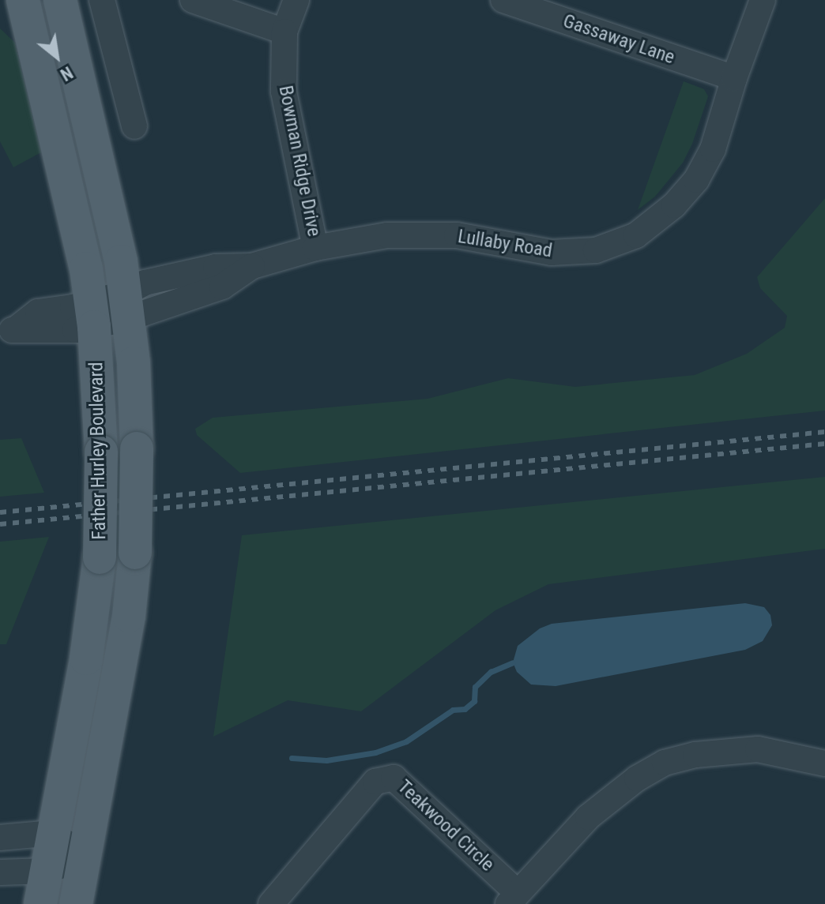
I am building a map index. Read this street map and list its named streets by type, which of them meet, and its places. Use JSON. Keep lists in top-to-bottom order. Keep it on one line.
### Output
{"streets":{"main road":["Father Hurley Boulevard"],"street":["Gassaway Lane","Bowman Ridge Drive","Lullaby Road","Teakwood Circle"]},"crossings":[["Gassaway Lane","Lullaby Road"],["Bowman Ridge Drive","Lullaby Road"],["Lullaby Road","Father Hurley Boulevard"]],"north":"bottom right"}
